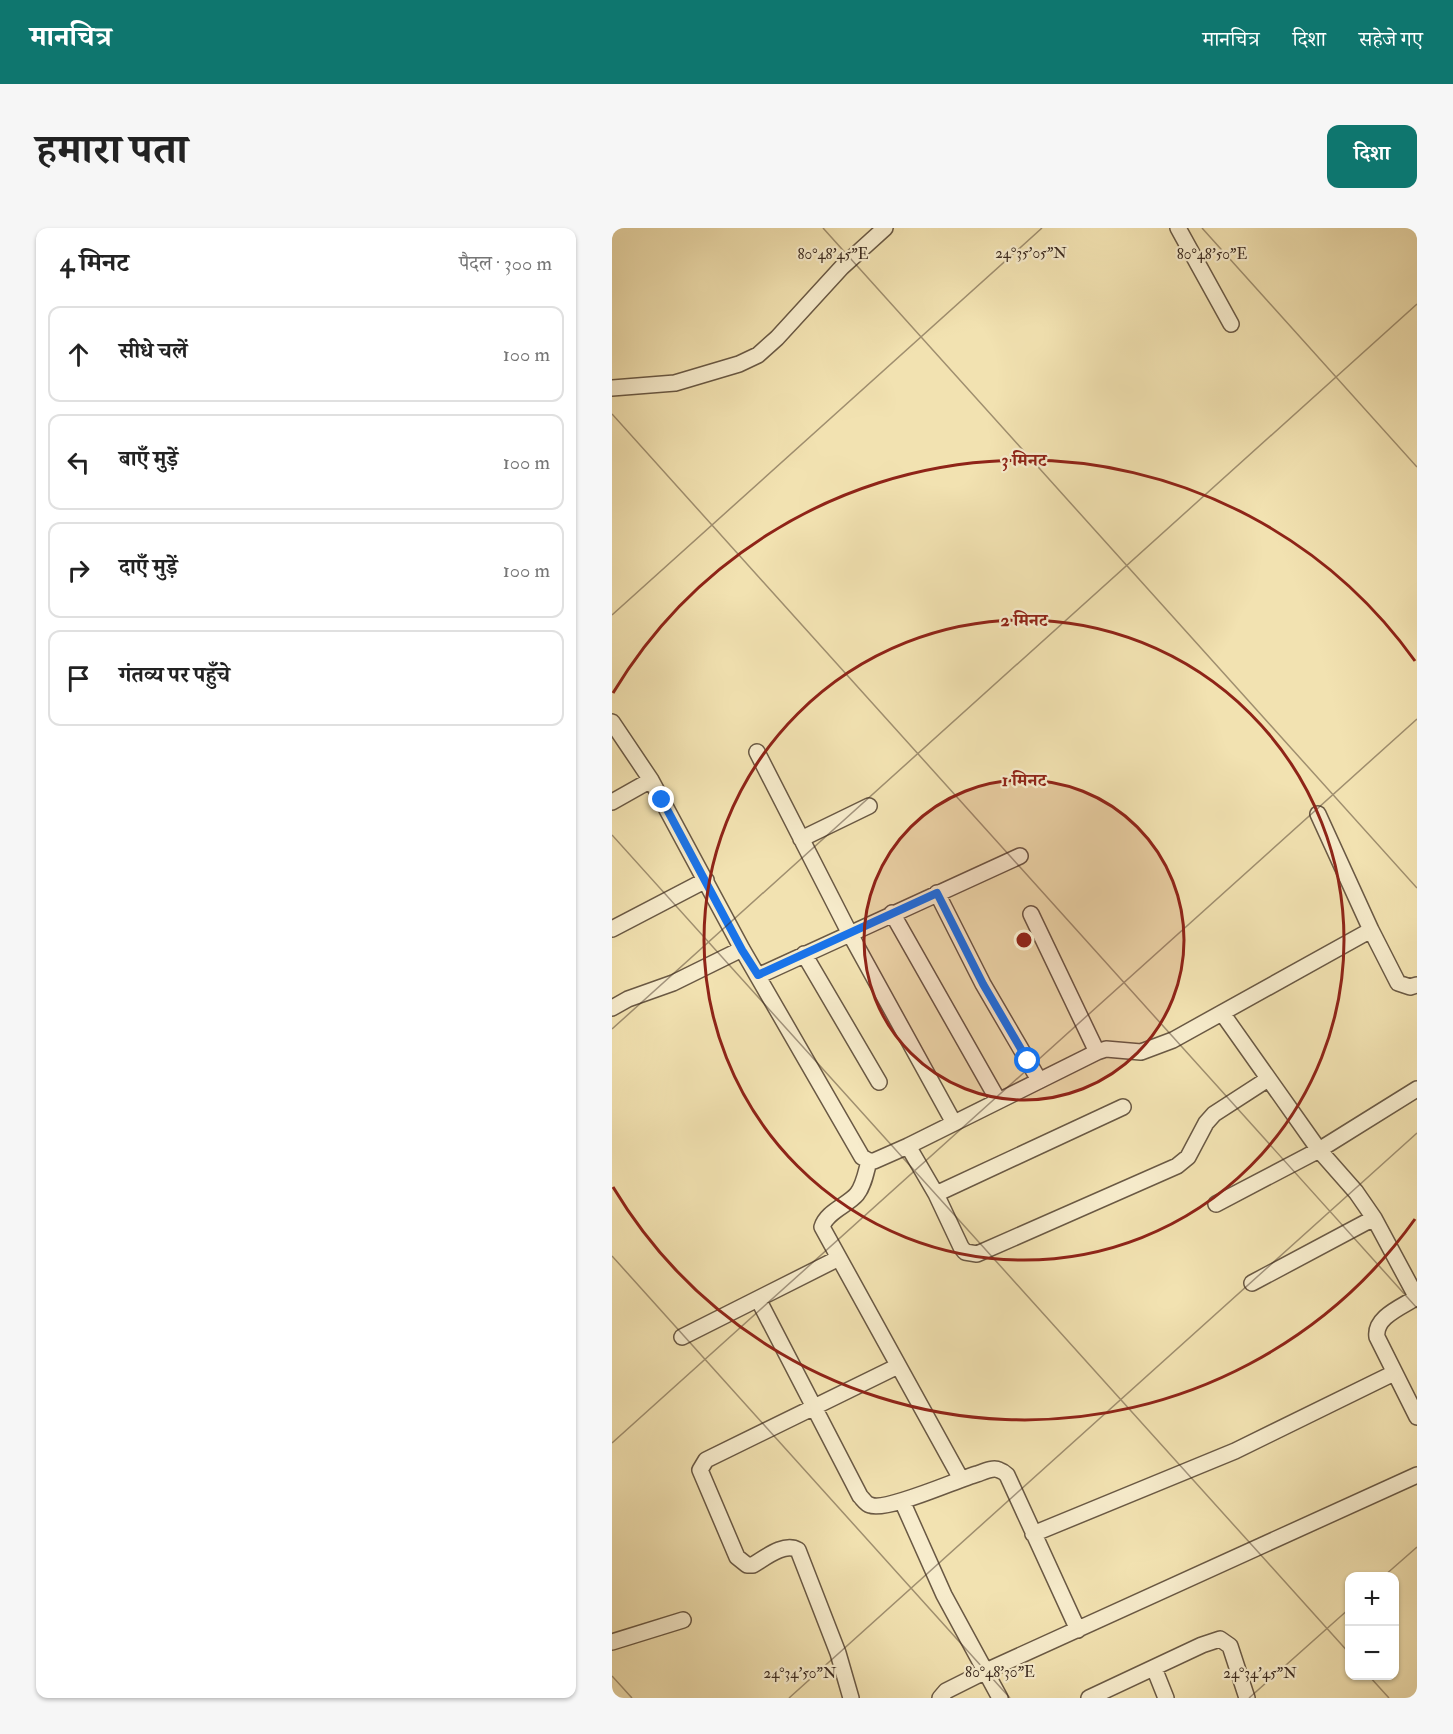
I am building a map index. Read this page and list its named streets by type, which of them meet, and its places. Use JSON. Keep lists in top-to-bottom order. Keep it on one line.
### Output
{"page":{"header":"मानचित्र","nav":["मानचित्र","दिशा","सहेजे गए"],"title":"हमारा पता","buttons":"दिशा","heading":["4 मिनट","पैदल · 300 m"],"list":[["सीधे चलें","100 m"],["बाएँ मुड़ें","100 m"],["दाएँ मुड़ें","100 m"],"गंतव्य पर पहुँचे"],"map_buttons":["+","−"]},"coordinates":["24°35'05\"N","80°48'45\"E","80°48'50\"E","80°48'30\"E","24°34'50\"N","24°34'45\"N"],"rings":["3 मिनट","2 मिनट","1 मिनट"]}
